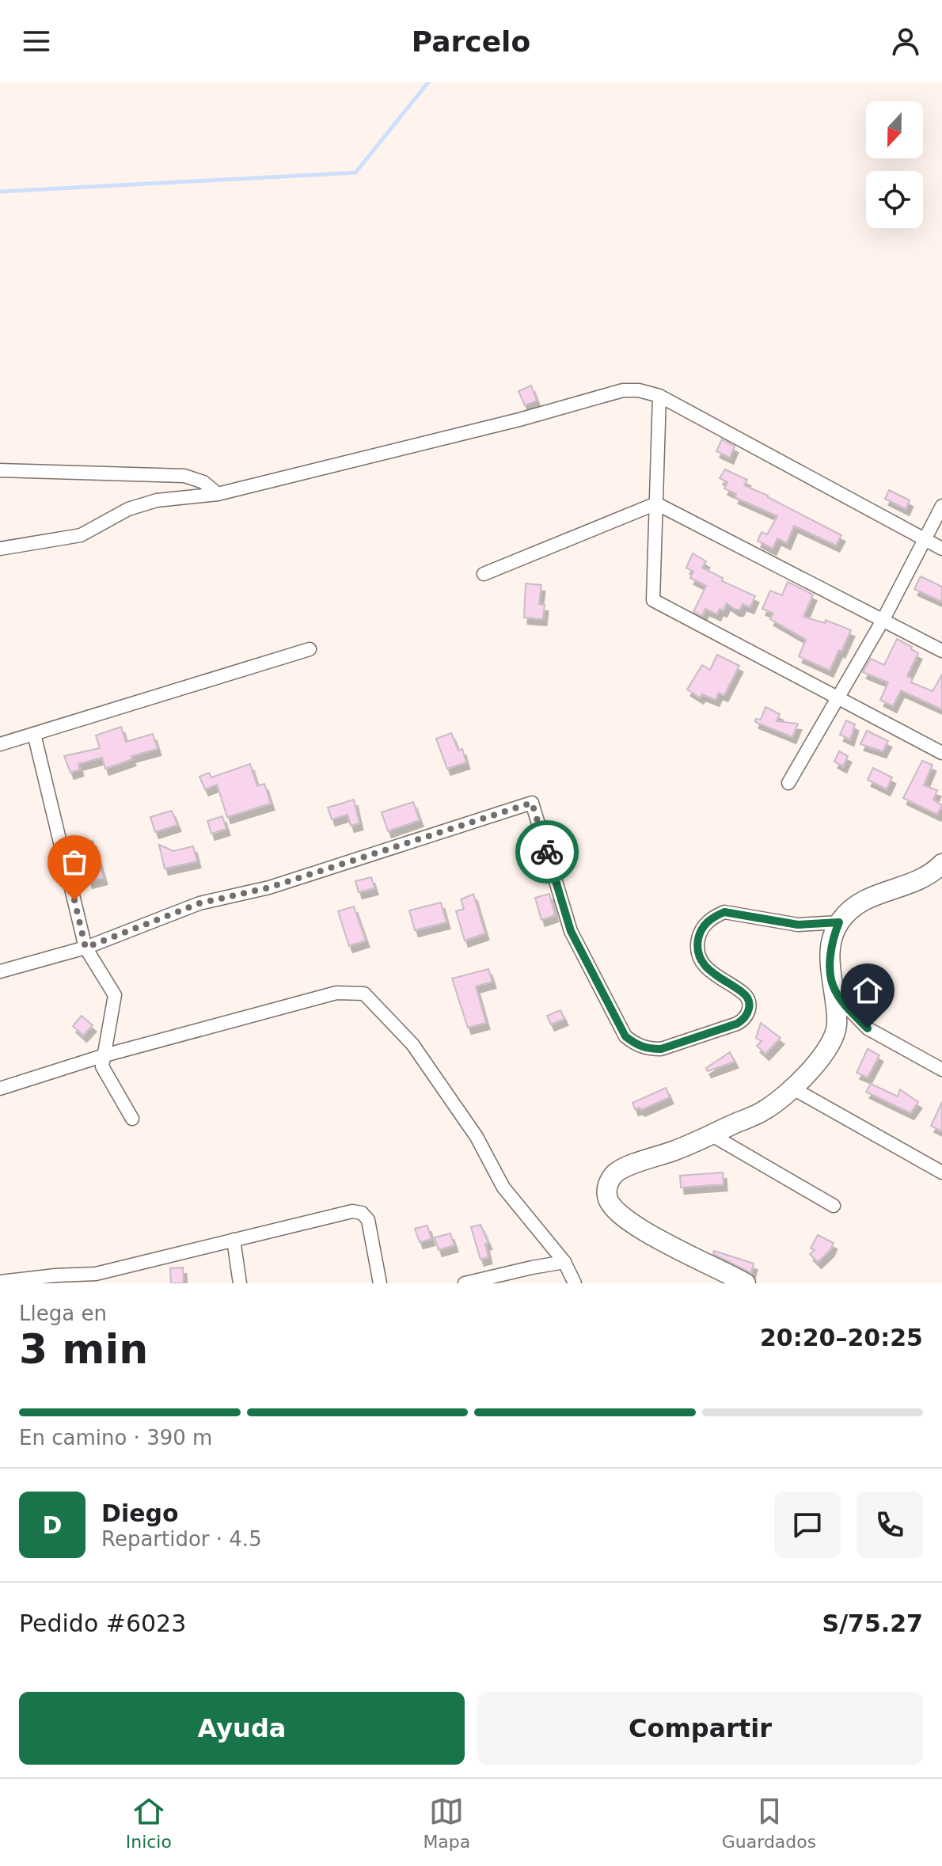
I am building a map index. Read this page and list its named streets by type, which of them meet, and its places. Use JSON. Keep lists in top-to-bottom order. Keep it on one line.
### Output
{"north":"bottom","page":{"header":"Parcelo","heading":["3 min","Llega en","20:20–20:25"],"panel":["Diego","Repartidor · 4.5","Pedido #6023","S/75.27"],"bar":"En camino · 390 m","round":"D","buttons":["Ayuda","Compartir"],"tabs":["Inicio","Mapa","Guardados"]}}
